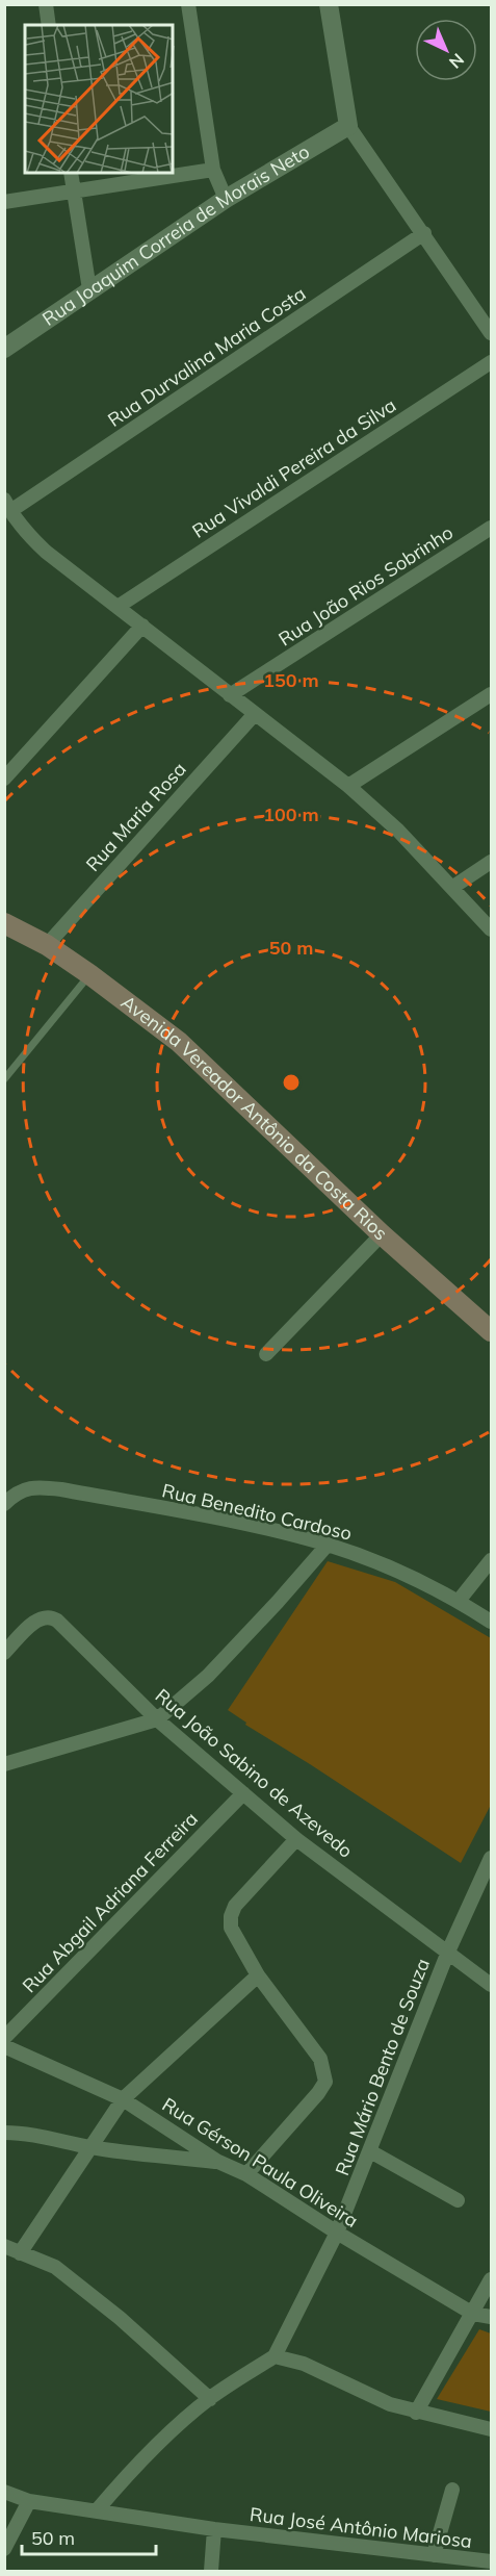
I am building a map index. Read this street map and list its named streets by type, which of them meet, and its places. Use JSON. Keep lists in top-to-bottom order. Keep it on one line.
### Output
{"streets":{"main road":["Avenida Vereador Antônio da Costa Rios"],"street":["Rua Joaquim Correia de Morais Neto","Rua Durvalina Maria Costa","Rua Vivaldi Pereira da Silva","Rua João Rios Sobrinho","Rua Maria Rosa","Rua Benedito Cardoso","Rua João Sabino de Azevedo","Rua Abgail Adriana Ferreira","Rua Mário Bento de Souza","Rua Gérson Paula Oliveira","Rua José Antônio Mariosa"]},"crossings":[["Rua Maria Rosa","Avenida Vereador Antônio da Costa Rios"],["Rua João Sabino de Azevedo","Rua Abgail Adriana Ferreira"],["Rua João Sabino de Azevedo","Rua Mário Bento de Souza"],["Rua Mário Bento de Souza","Rua Gérson Paula Oliveira"]],"scale_bar":"50 m","north":"bottom right","rings":["150 m","100 m","50 m"]}
